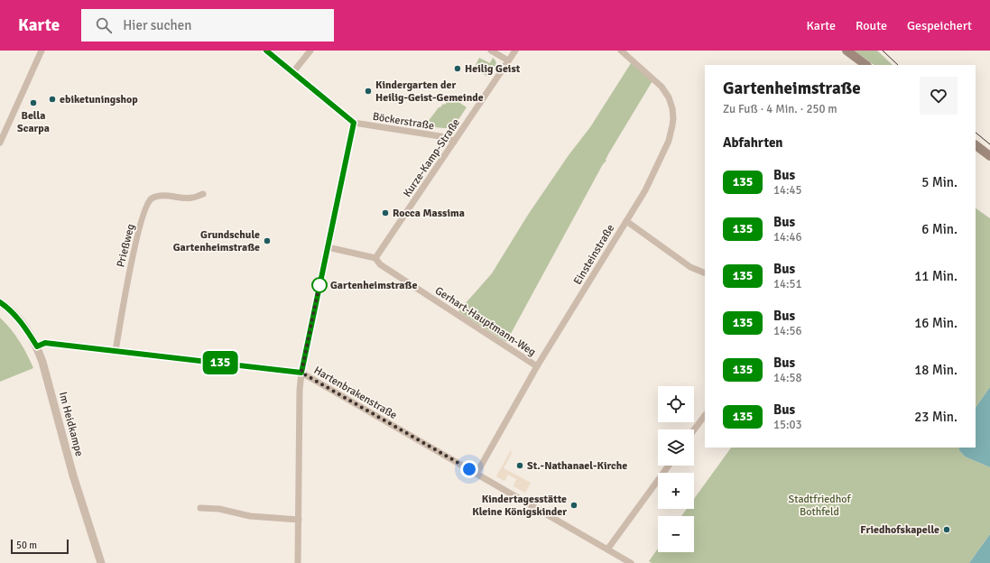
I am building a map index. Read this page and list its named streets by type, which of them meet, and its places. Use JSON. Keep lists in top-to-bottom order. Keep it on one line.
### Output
{"streets":{"street":["Böckerstraße","Kurze-Kamp-Straße","Prießweg","Einsteinstraße","Gerhart-Hauptmann-Weg","Hartenbrakenstraße","Im Heidkampe"]},"crossings":[["Böckerstraße","Kurze-Kamp-Straße"],["Kurze-Kamp-Straße","Gerhart-Hauptmann-Weg"],["Prießweg","Hartenbrakenstraße"],["Einsteinstraße","Gerhart-Hauptmann-Weg"],["Einsteinstraße","Hartenbrakenstraße"],["Hartenbrakenstraße","Im Heidkampe"]],"parks":["Stadtfriedhof Bothfeld"],"places":["Heilig Geist","Kindergarten der Heilig-Geist-Gemeinde","ebiketuningshop","Bella Scarpa","Rocca Massima","Grundschule Gartenheimstraße","Gartenheimstraße","St.-Nathanael-Kirche","Kindertagesstätte Kleine Königskinder","Friedhofskapelle"],"lines":["bus line 135"],"scale_bar":"50 m","page":{"header":"Karte","search":"Hier suchen","nav":["Karte","Route","Gespeichert"],"on_map":"135","heading":[["Gartenheimstraße","Zu Fuß · 4 Min. · 250 m"],"Abfahrten"],"list":[{"mark":"135","name":"Bus","note":"14:45","value":"5 Min."},{"mark":"135","name":"Bus","note":"14:46","value":"6 Min."},{"mark":"135","name":"Bus","note":"14:51","value":"11 Min."},{"mark":"135","name":"Bus","note":"14:56","value":"16 Min."},{"mark":"135","name":"Bus","note":"14:58","value":"18 Min."},{"mark":"135","name":"Bus","note":"15:03","value":"23 Min."}],"map_buttons":["+","−"],"scale":"50 m"}}
